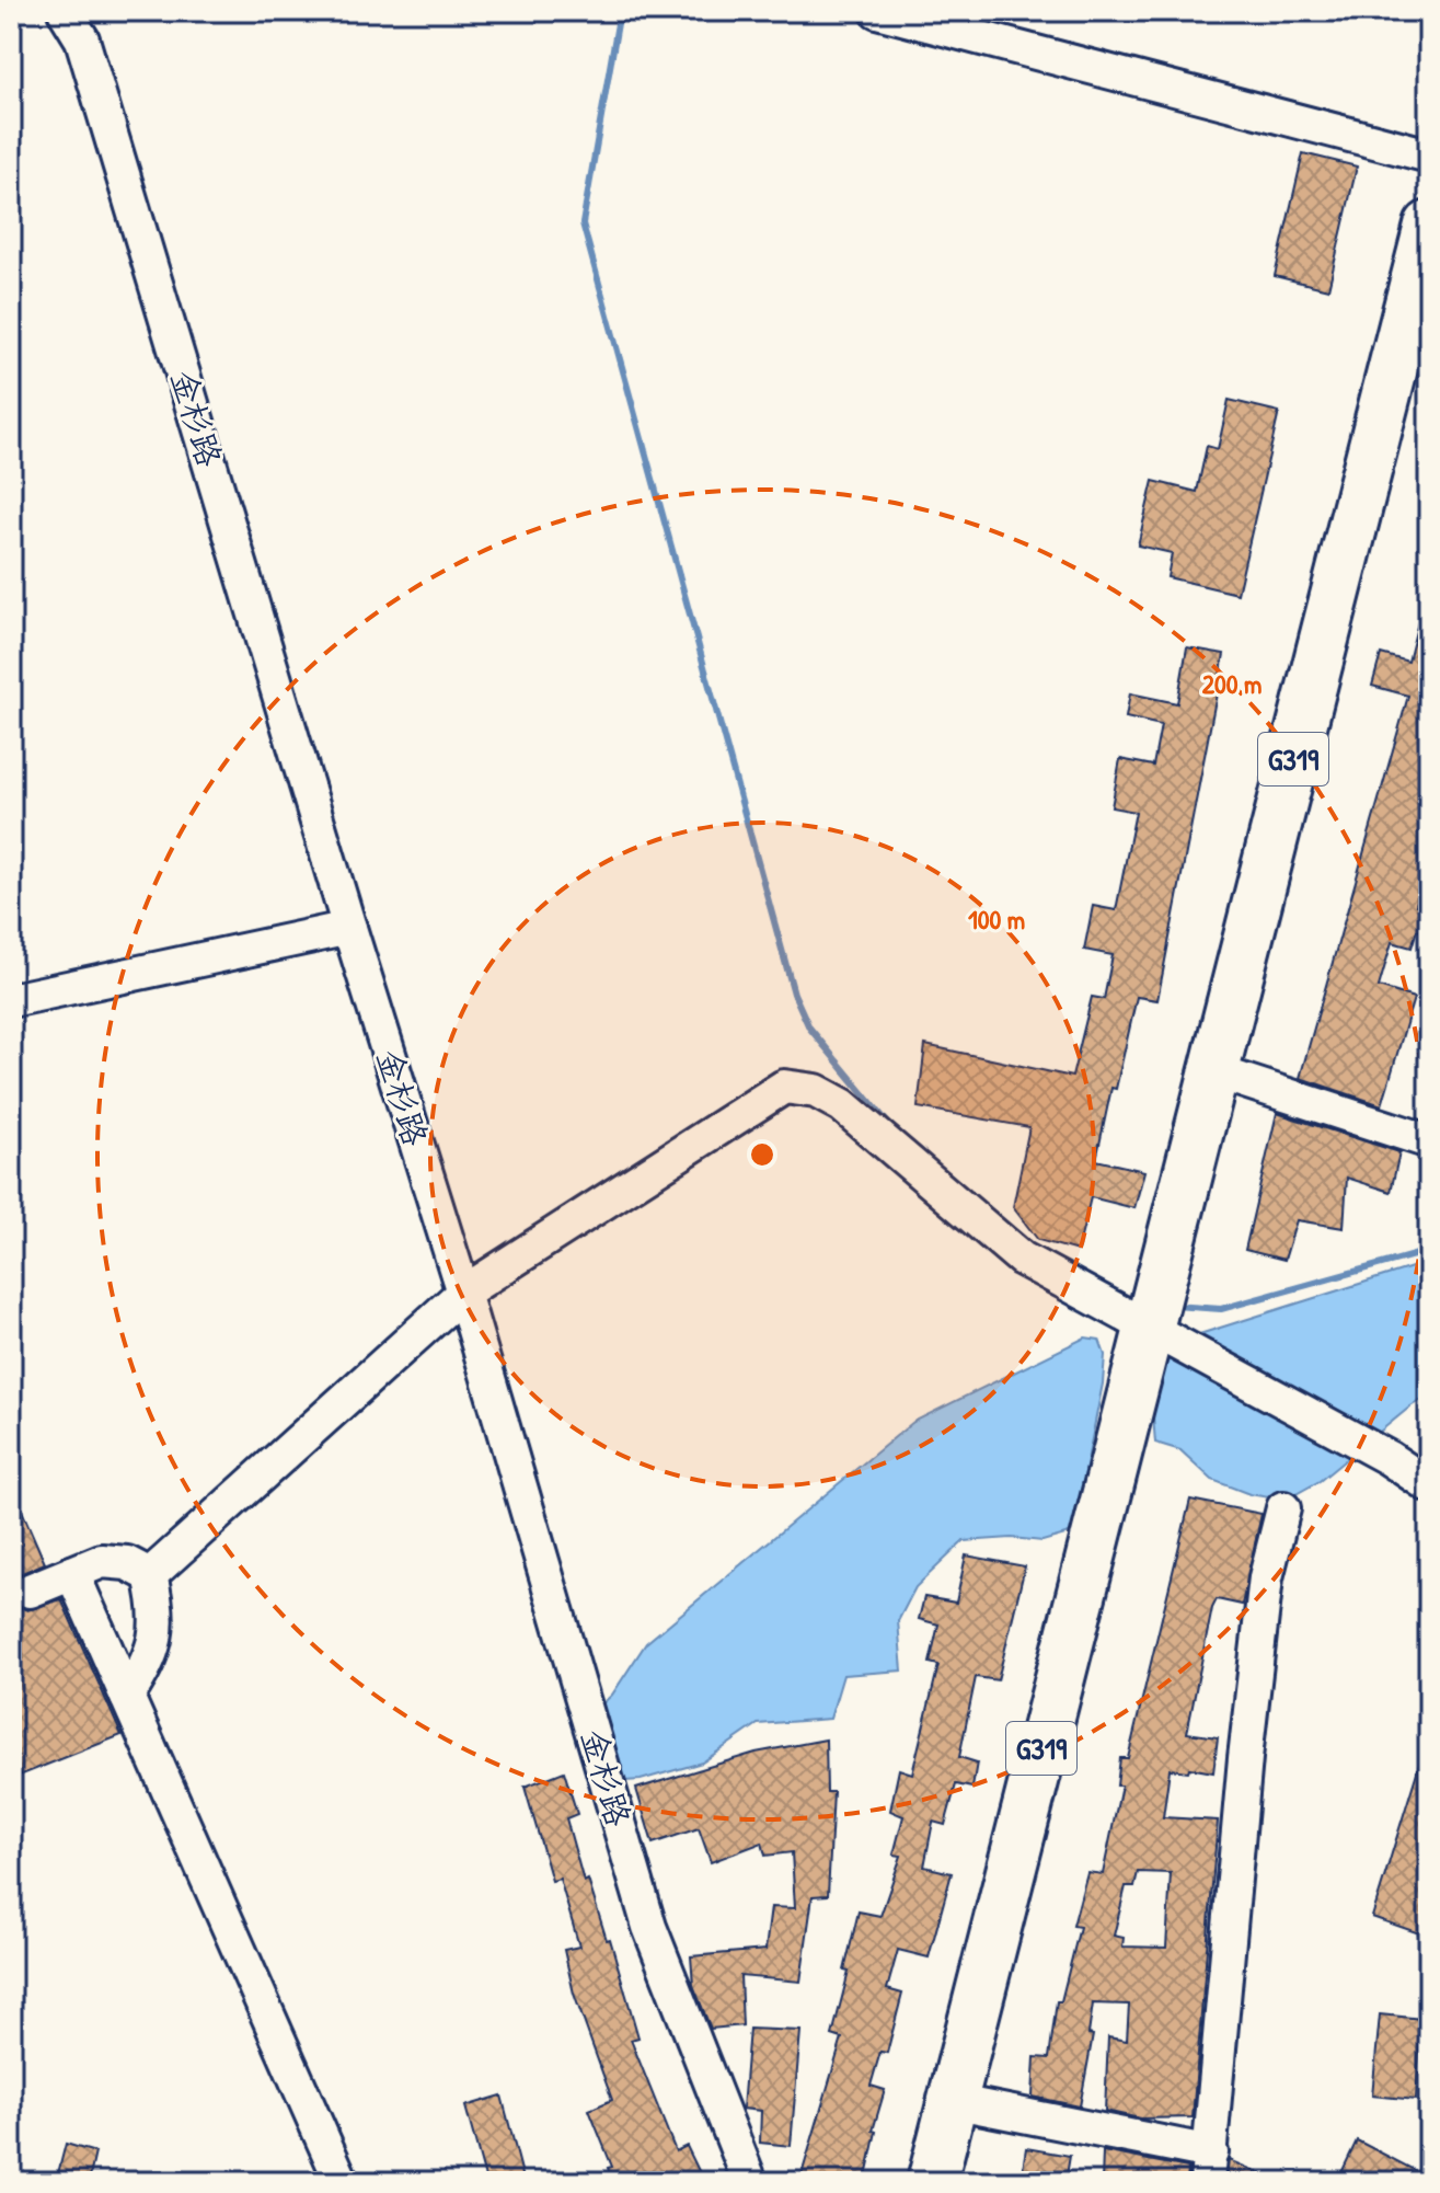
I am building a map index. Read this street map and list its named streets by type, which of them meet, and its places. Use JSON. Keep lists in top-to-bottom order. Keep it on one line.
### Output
{"streets":{"highway":["G319"],"street":["金杉路"]},"rings":["200 m","100 m"]}
